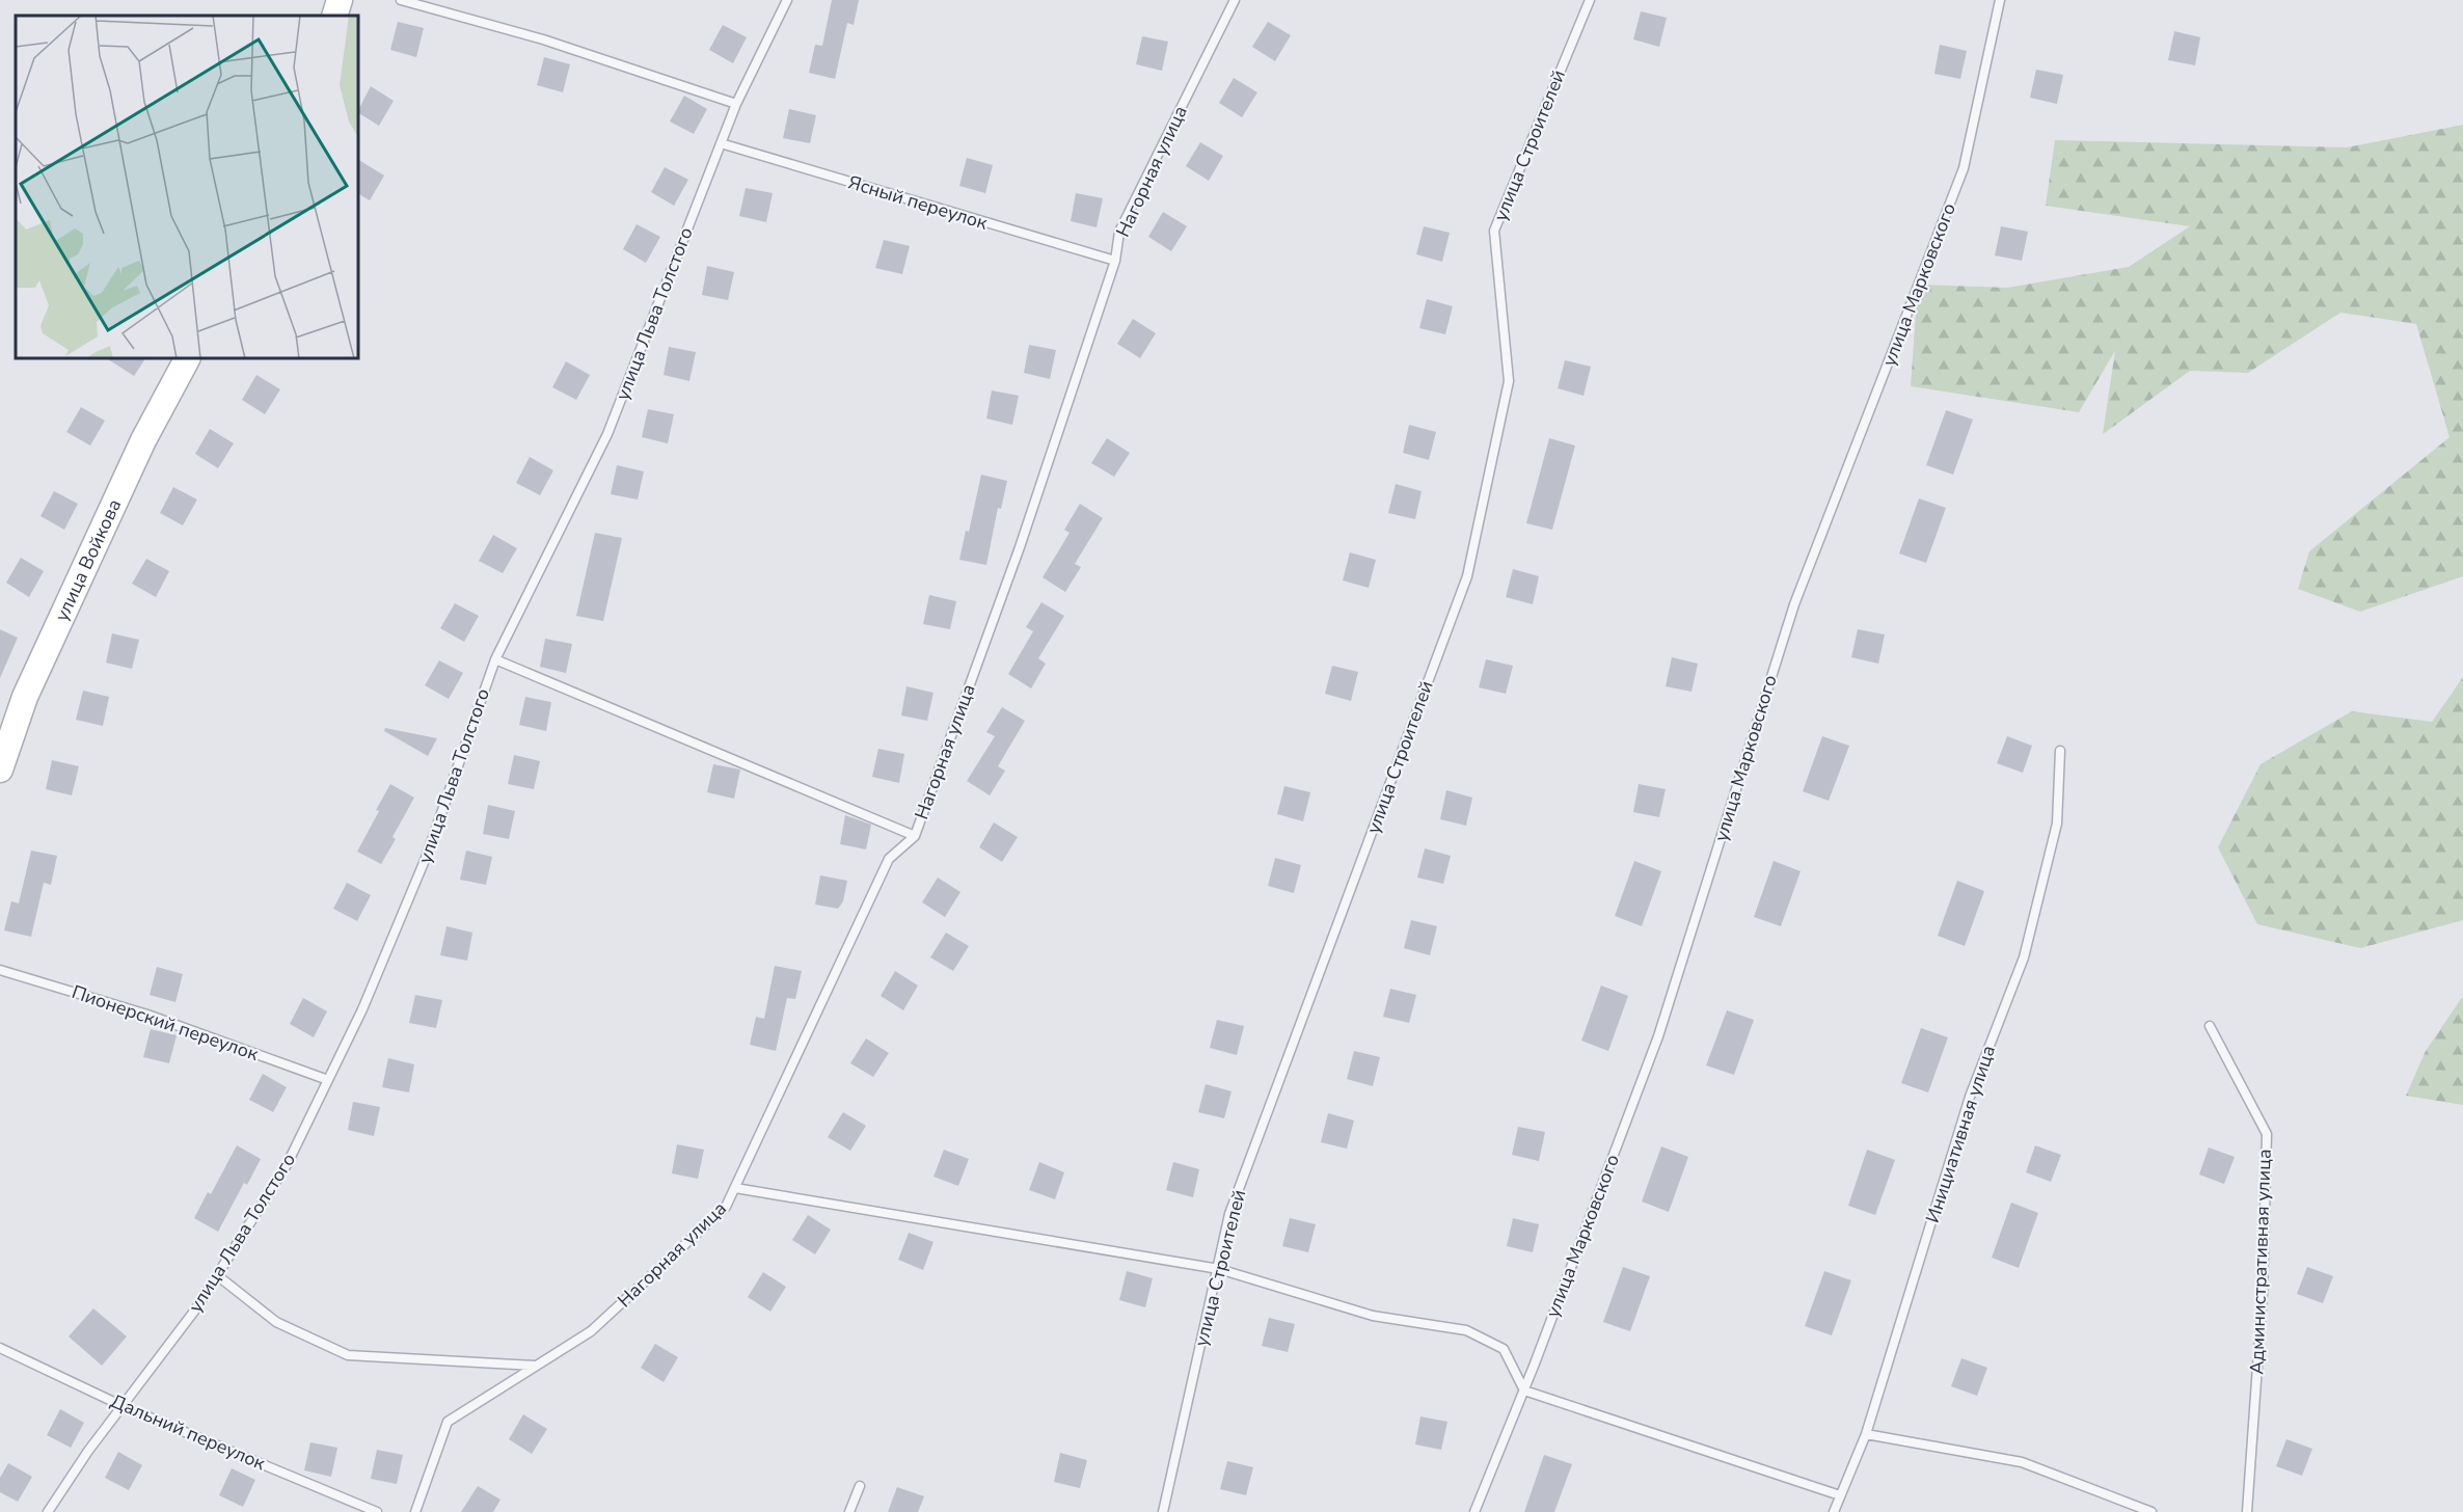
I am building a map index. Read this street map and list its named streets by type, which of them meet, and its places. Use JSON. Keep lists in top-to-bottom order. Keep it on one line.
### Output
{"streets":{"street":["улица Войкова"],"lane":["улица Строителей","Нагорная улица","Ясный переулок","улица Марковского","улица Льва Толстого","Пионерский переулок","Инициативная улица","Административная улица","Дальний переулок"]},"crossings":[["Нагорная улица","Ясный переулок"],["Ясный переулок","улица Льва Толстого"],["улица Льва Толстого","Пионерский переулок"],["улица Льва Толстого","Дальний переулок"]]}
